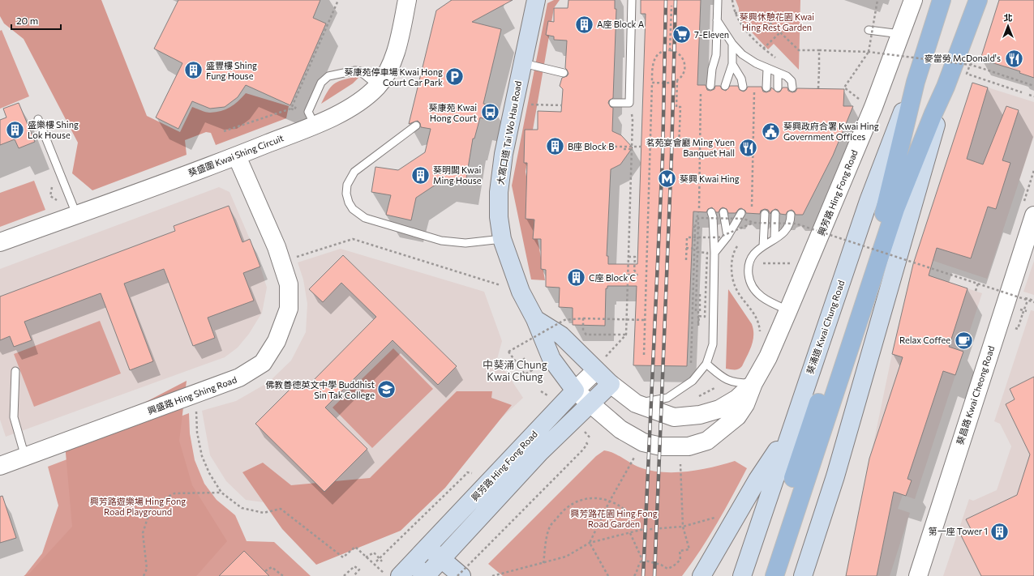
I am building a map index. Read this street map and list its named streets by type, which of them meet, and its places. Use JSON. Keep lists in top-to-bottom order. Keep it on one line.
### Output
{"streets":{"main road":["大窩口道 Tai Wo Hau Road","興芳路 Hing Fong Road","葵涌道 Kwai Chung Road"],"street":["葵盛圍 Kwai Shing Circuit","興盛路 Hing Shing Road","葵昌路 Kwai Cheong Road"]},"crossings":[["大窩口道 Tai Wo Hau Road","興芳路 Hing Fong Road"],["葵盛圍 Kwai Shing Circuit","興盛路 Hing Shing Road"]],"districts":["中葵涌 Chung Kwai Chung"],"parks":["葵興休憩花園 Kwai Hing Rest Garden","興芳路遊樂場 Hing Fong Road Playground","興芳路花園 Hing Fong Road Garden"],"places":{"building":["A座 Block A","盛豐樓 Shing Fung House","盛樂樓 Shing Lok House","B座 Block B","葵明閣 Kwai Ming House","C座 Block C","第一座 Tower 1"],"supermarket":["7-Eleven"],"restaurant":["麥當勞 McDonald's","茗苑宴會廳 Ming Yuen Banquet Hall"],"parking":["葵康苑停車場 Kwai Hong Court Car Park"],"bus stop":["葵康苑 Kwai Hong Court"],"public building":["葵興政府合署 Kwai Hing Government Offices"],"metro station":["葵興 Kwai Hing"],"cafe":["Relax Coffee"],"school or university":["佛教善德英文中學 Buddhist Sin Tak College"]},"scale_bar":"20 m","north":"top"}
